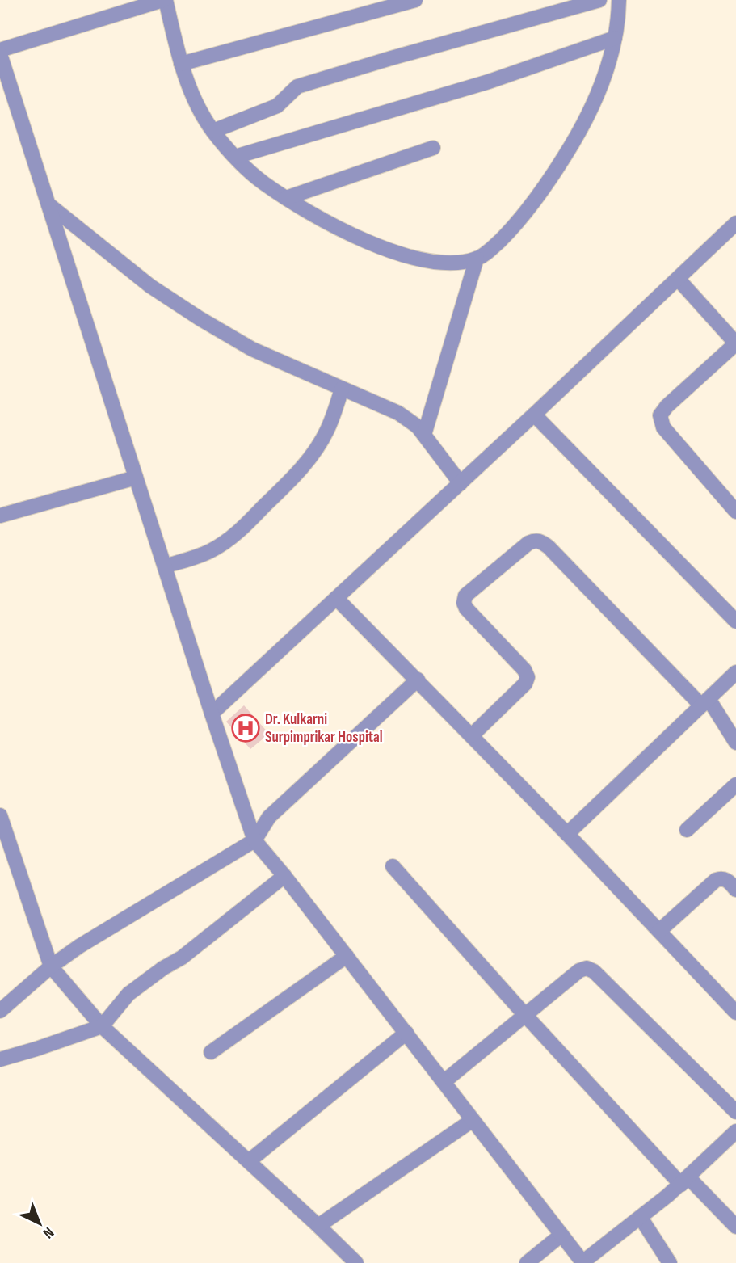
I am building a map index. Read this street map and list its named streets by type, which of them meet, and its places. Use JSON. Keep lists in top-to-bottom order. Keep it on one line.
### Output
{"places":{"hospital":["Dr. Kulkarni Surpimprikar Hospital"]},"north":"bottom right"}
